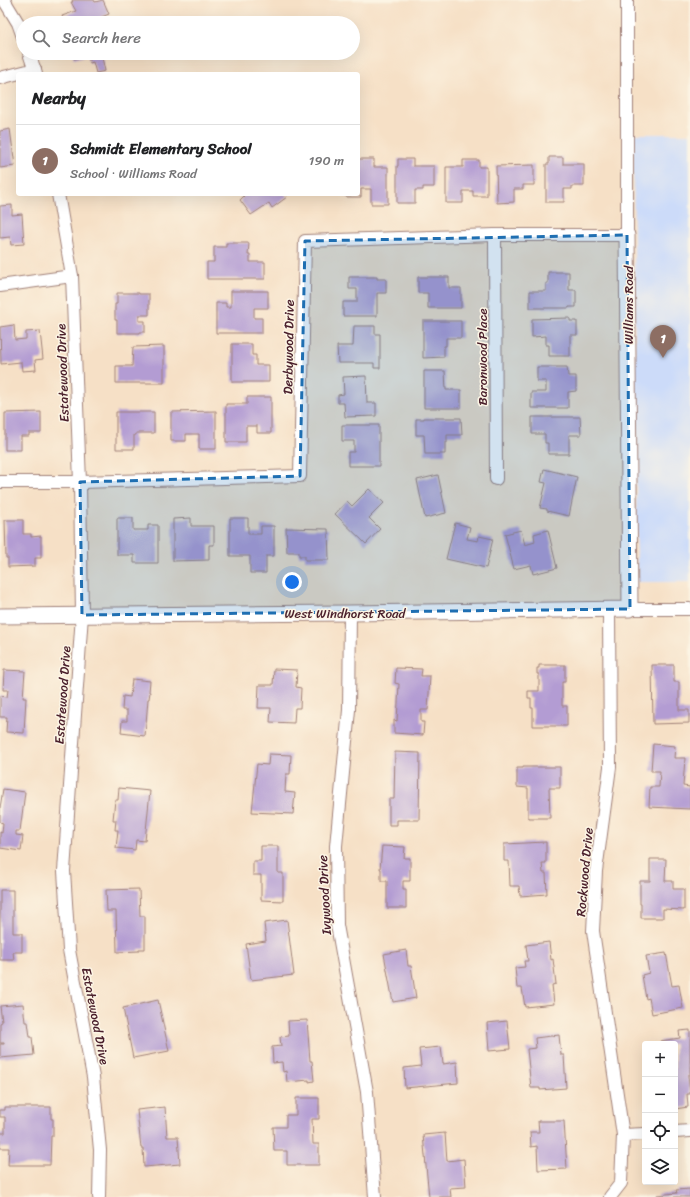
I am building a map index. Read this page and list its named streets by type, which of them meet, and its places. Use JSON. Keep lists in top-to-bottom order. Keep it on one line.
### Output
{"streets":{"street":["Williams Road","Derbywood Drive","Baronwood Place","Estatewood Drive","West Windhorst Road","Rockwood Drive","Ivywood Drive"]},"crossings":[["Williams Road","Derbywood Drive"],["Williams Road","West Windhorst Road"],["Derbywood Drive","Baronwood Place"],["Derbywood Drive","Estatewood Drive"],["Estatewood Drive","West Windhorst Road"],["West Windhorst Road","Rockwood Drive"],["West Windhorst Road","Ivywood Drive"]],"page":{"search":"Search here","heading":"Nearby","list":[{"mark":"1","name":"Schmidt Elementary School","note":"School · Williams Road","value":"190 m"}],"pins":"1","map_buttons":["+","−"]}}
